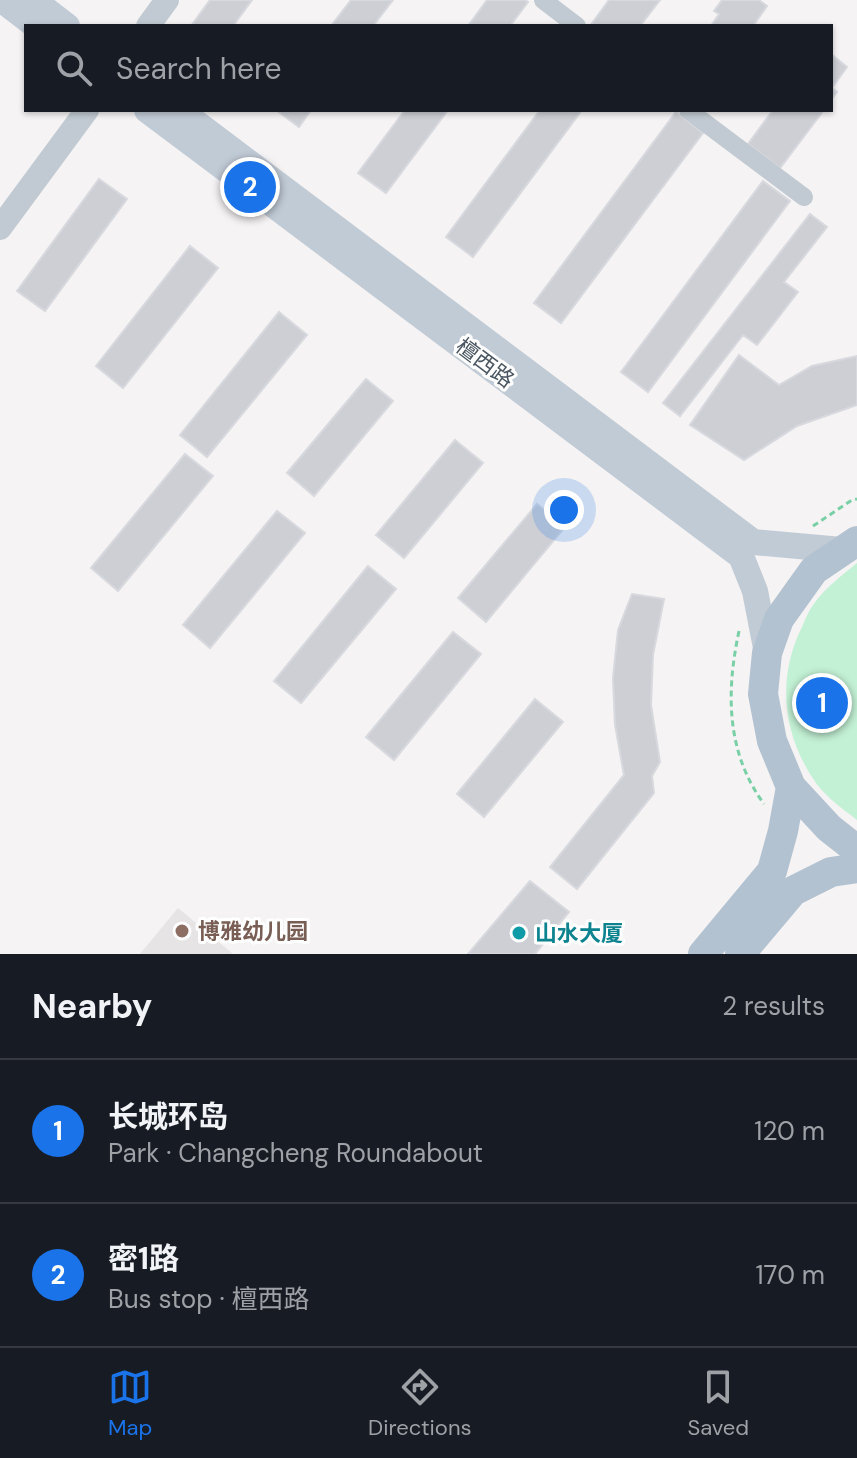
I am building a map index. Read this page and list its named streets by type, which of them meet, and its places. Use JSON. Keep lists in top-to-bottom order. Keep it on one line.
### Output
{"streets":{"main road":["檀西路"]},"places":["博雅幼儿园","山水大厦"],"page":{"search":"Search here","pins":["2","1"],"heading":["Nearby","2 results"],"list":[{"mark":"1","name":"长城环岛","note":"Park · Changcheng Roundabout","value":"120 m"},{"mark":"2","name":"密1路","note":"Bus stop · 檀西路","value":"170 m"}],"nav":["Map","Directions","Saved"]}}
